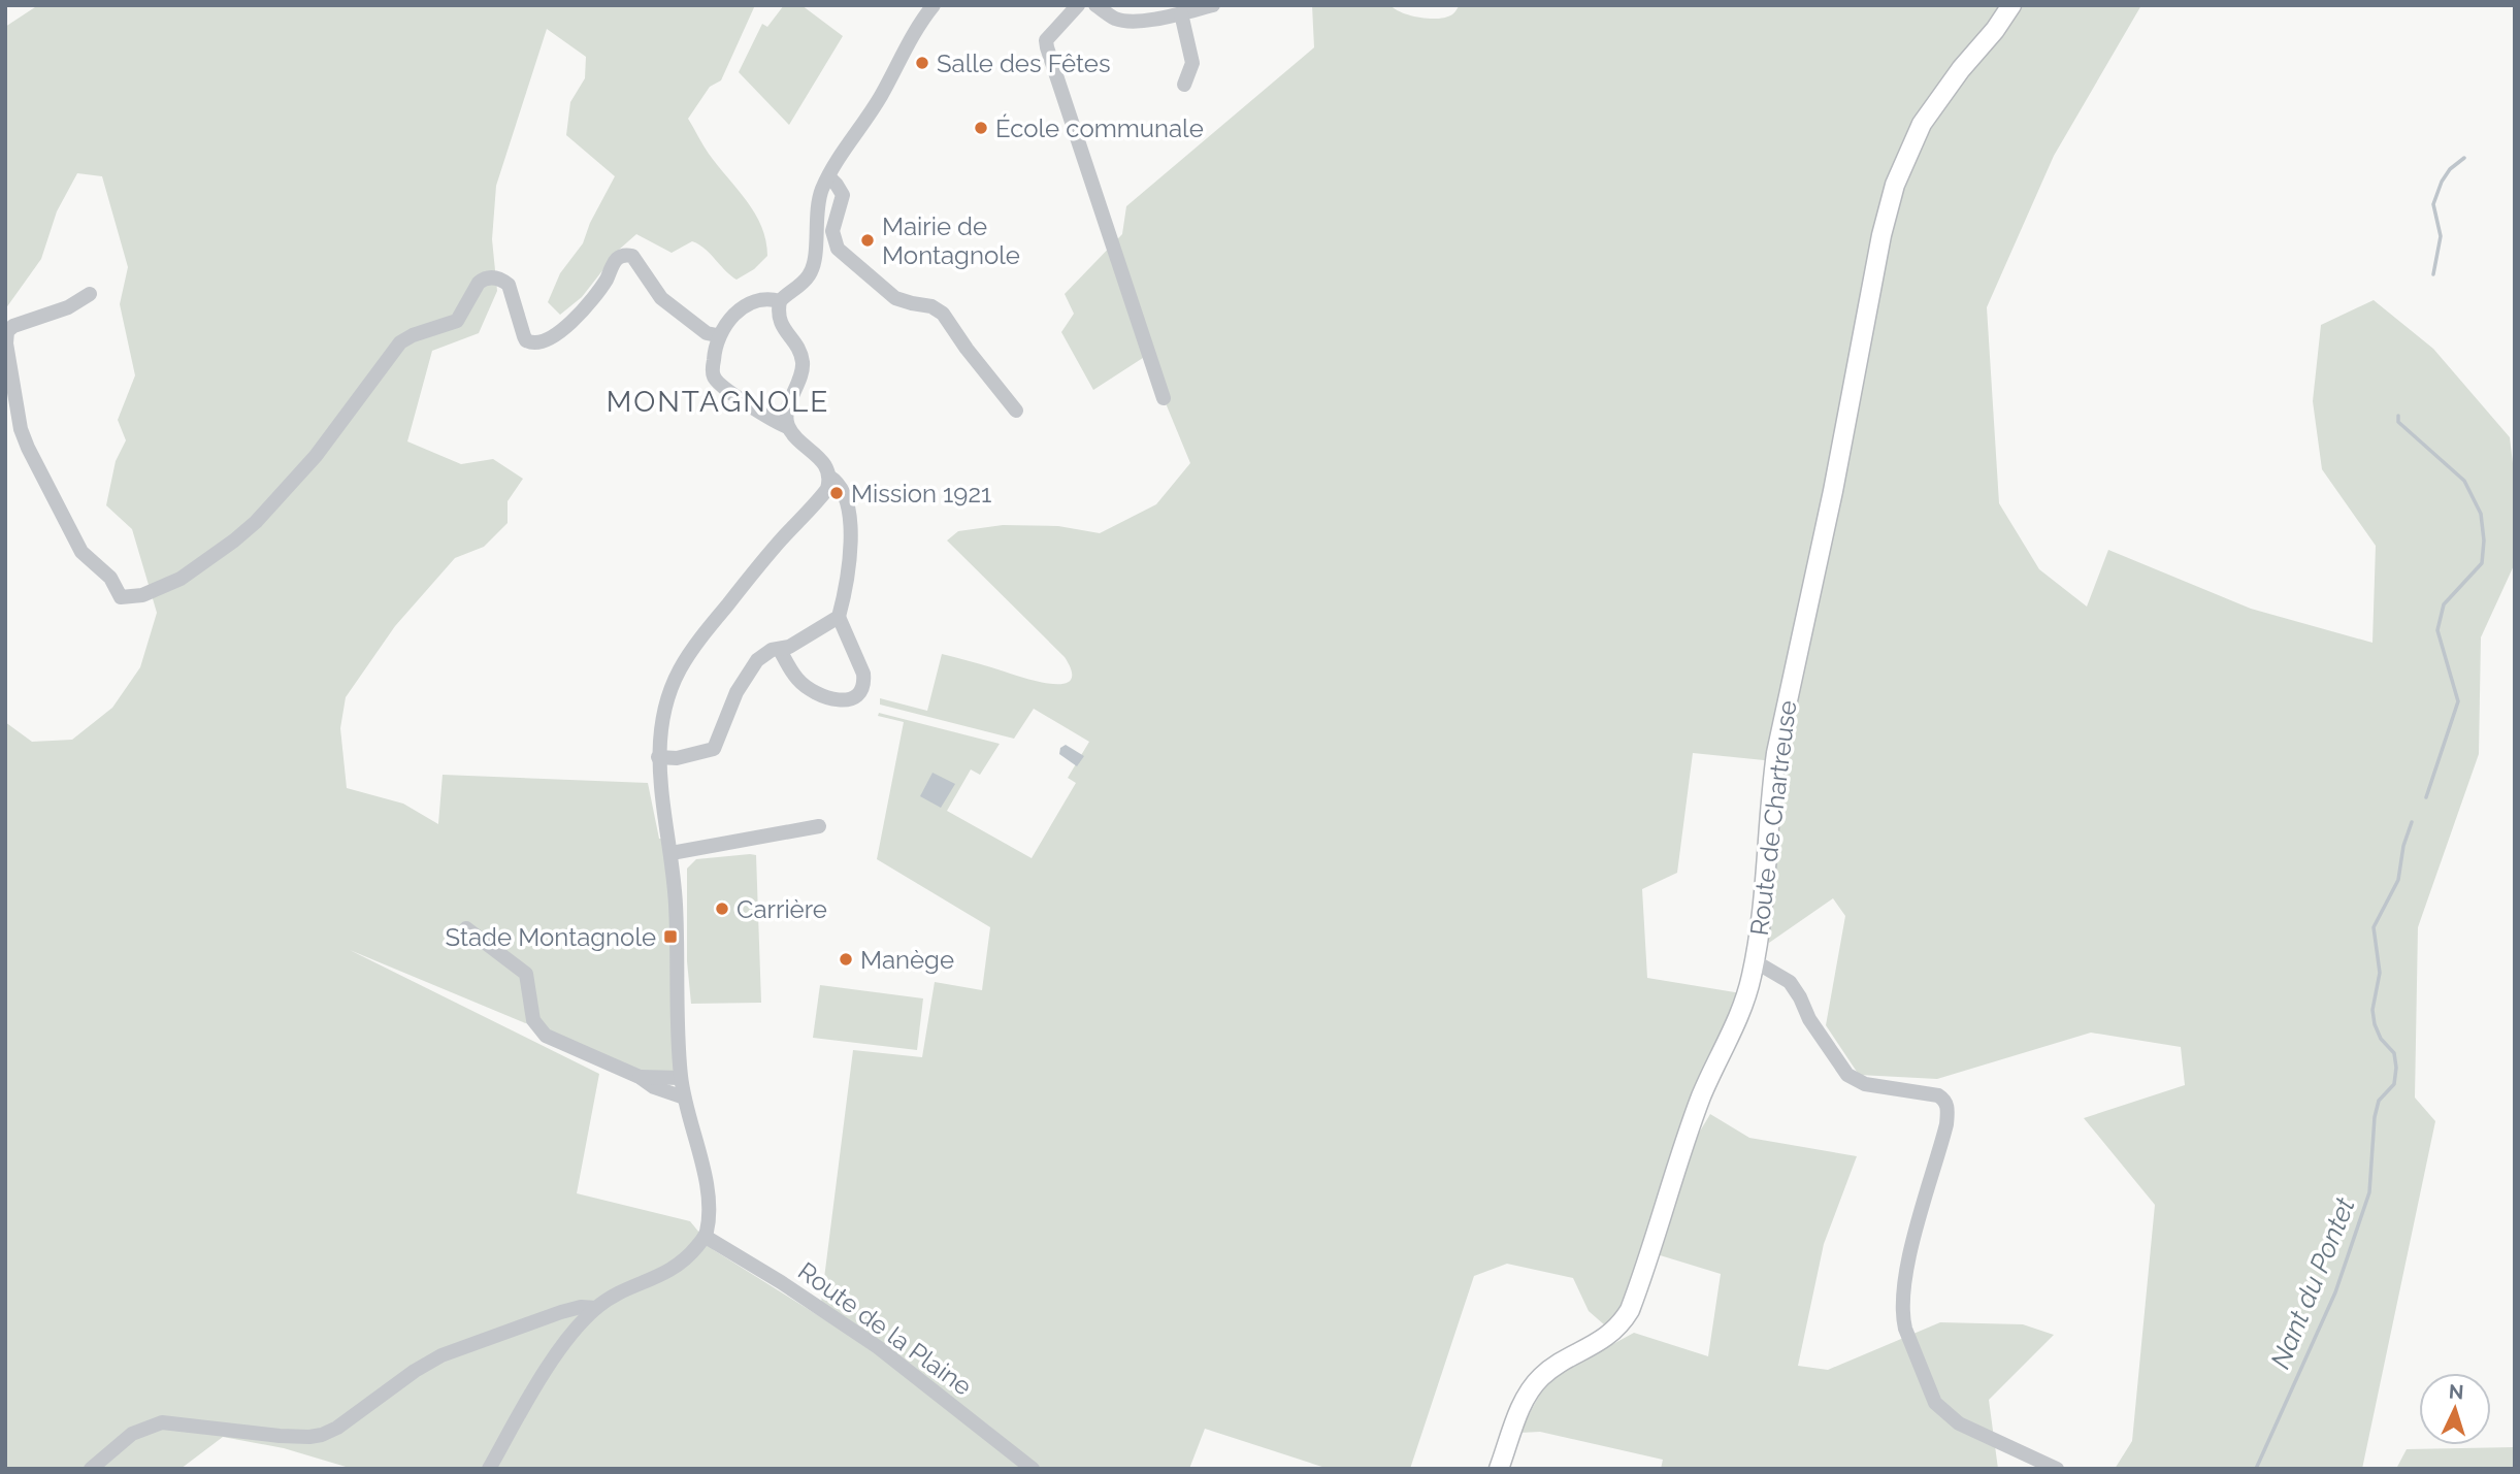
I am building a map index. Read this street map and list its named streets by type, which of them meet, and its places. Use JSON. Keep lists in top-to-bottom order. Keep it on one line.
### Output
{"streets":{"main road":["Route de Chartreuse"],"street":["Route de la Plaine"]},"districts":["MONTAGNOLE"],"water":["Nant du Pontet"],"places":{"other":["Salle des Fêtes","École communale","Mairie de Montagnole","Mission 1921","Carrière","Manège"],"transit":["Stade Montagnole"]},"north":"top"}
